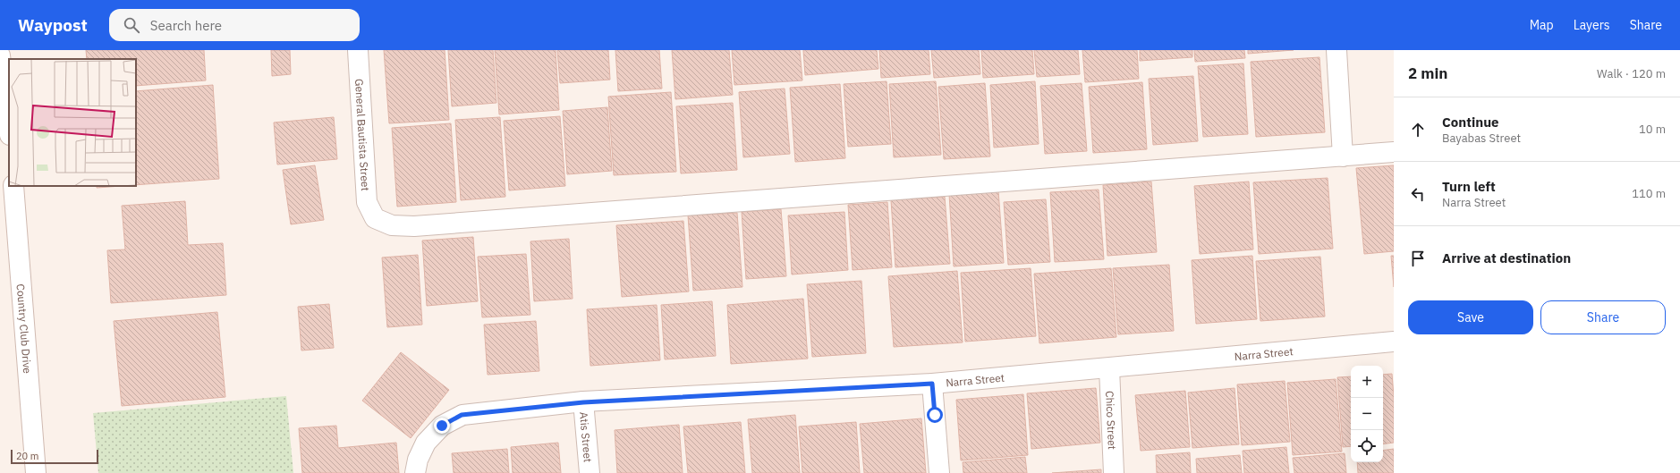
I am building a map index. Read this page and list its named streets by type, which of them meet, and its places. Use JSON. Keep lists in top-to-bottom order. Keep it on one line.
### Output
{"streets":{"street":["General Bautista Street","Country Club Drive","Narra Street","Chico Street","Atis Street"]},"crossings":[["Narra Street","Chico Street"],["Narra Street","Atis Street"]],"scale_bar":"20 m","page":{"header":"Waypost","search":"Search here","nav":["Map","Layers","Share"],"heading":["2 min","Walk · 120 m"],"list":[["Continue","Bayabas Street","10 m"],["Turn left","Narra Street","110 m"],"Arrive at destination"],"buttons":["Save","Share"],"map_buttons":["+","−"],"scale":"20 m"}}
